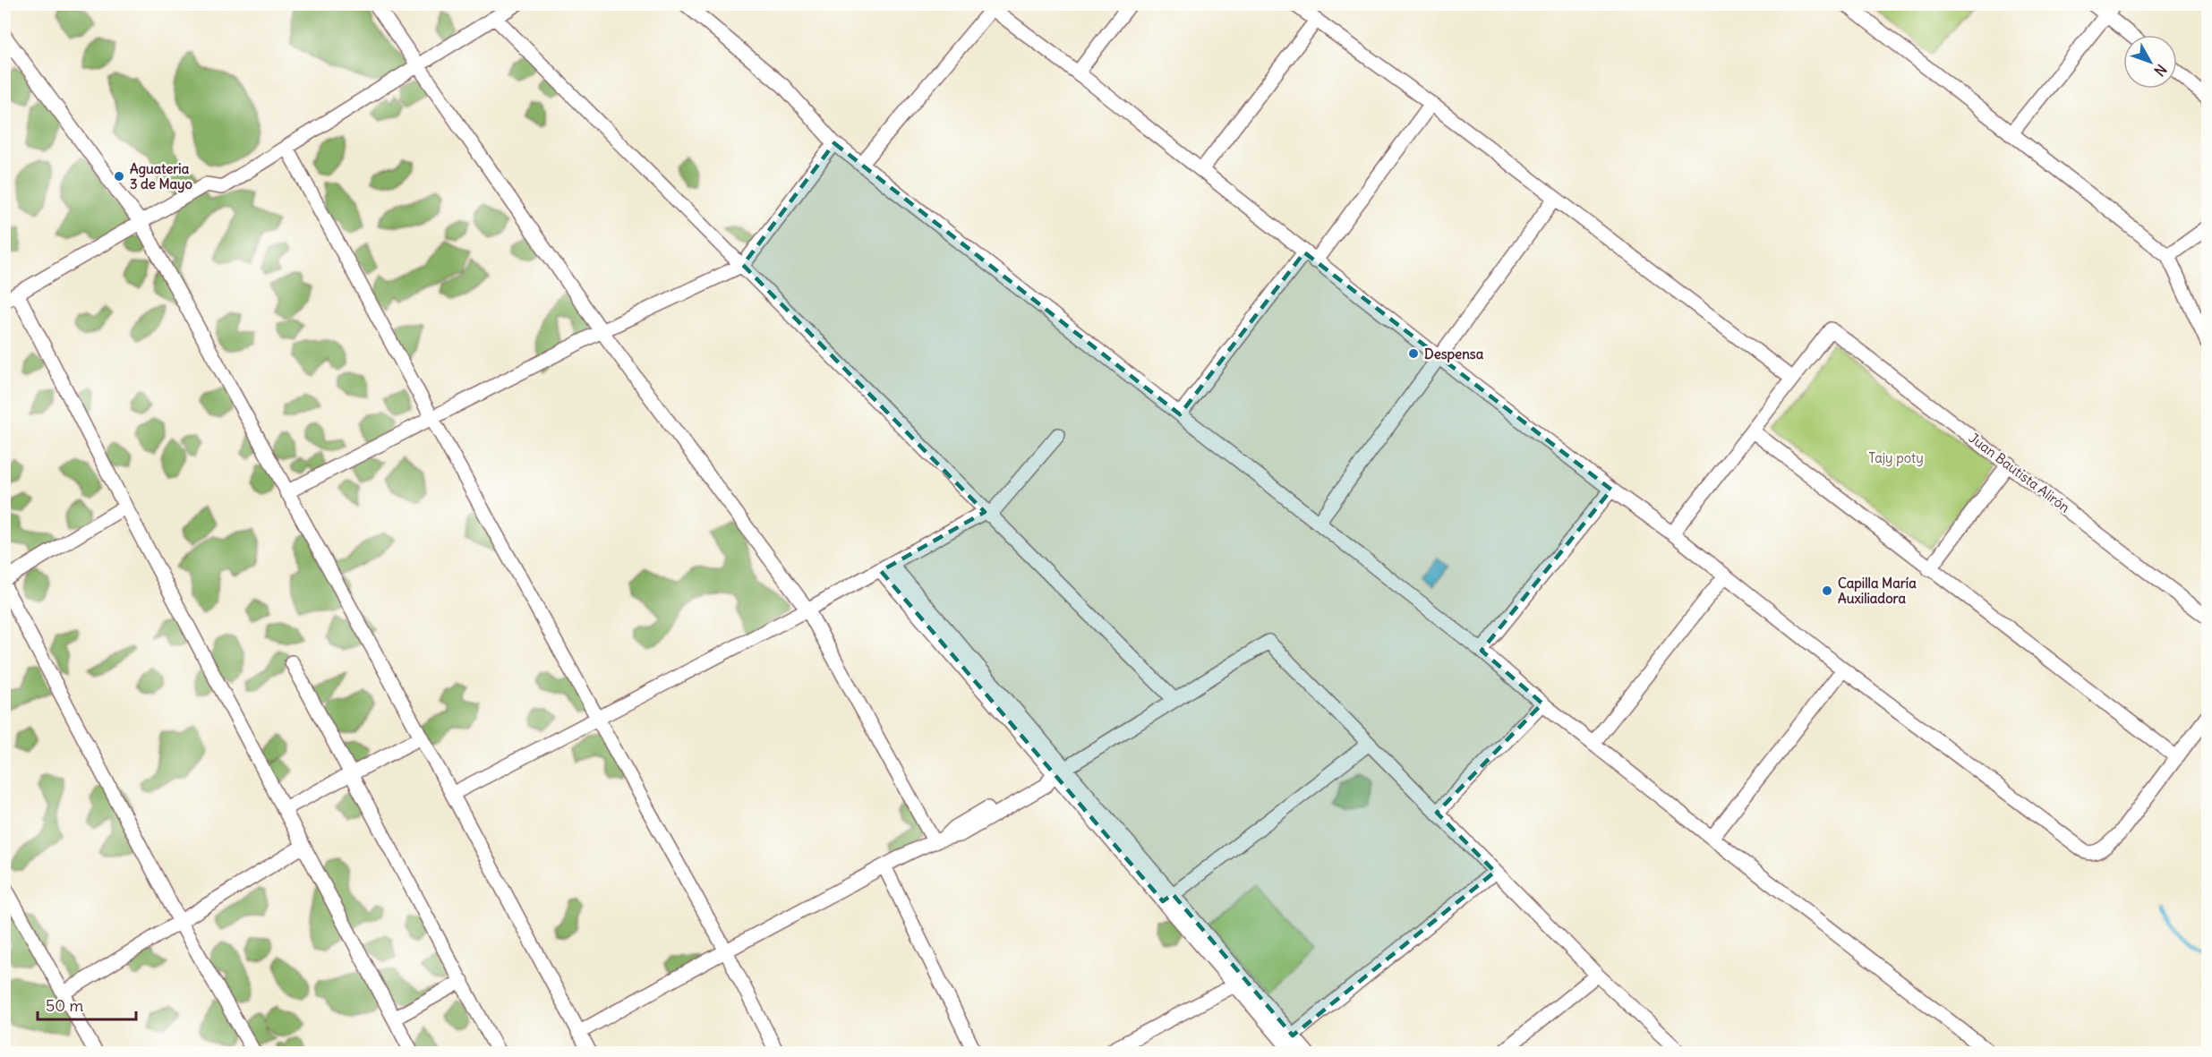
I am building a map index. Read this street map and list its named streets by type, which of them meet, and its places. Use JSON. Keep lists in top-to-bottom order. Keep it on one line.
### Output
{"streets":{"street":["Juan Bautista Alirón"]},"parks":["Tajy poty"],"places":["Aguateria 3 de Mayo","Despensa","Capilla María Auxiliadora"],"scale_bar":"50 m","north":"bottom right"}
